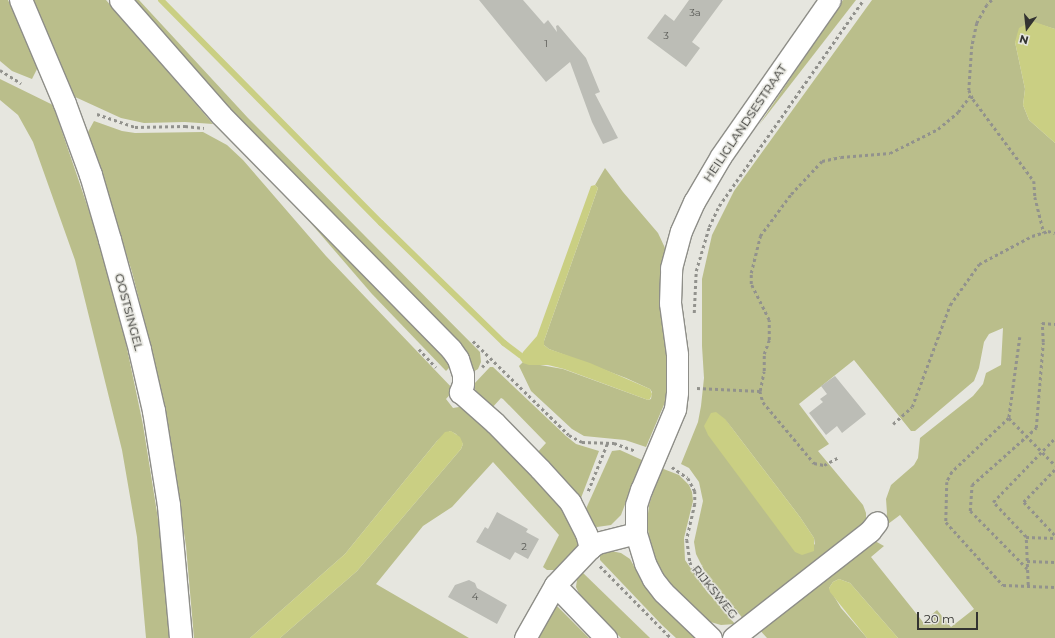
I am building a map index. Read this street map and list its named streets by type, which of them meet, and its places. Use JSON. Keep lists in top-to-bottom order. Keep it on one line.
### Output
{"streets":{"main road":["OOSTSINGEL"],"street":["HEILIGLANDSESTRAAT","RIJKSWEG"]},"house_numbers":["3a","3","1","2","4"],"scale_bar":"20 m","north":"bottom"}
